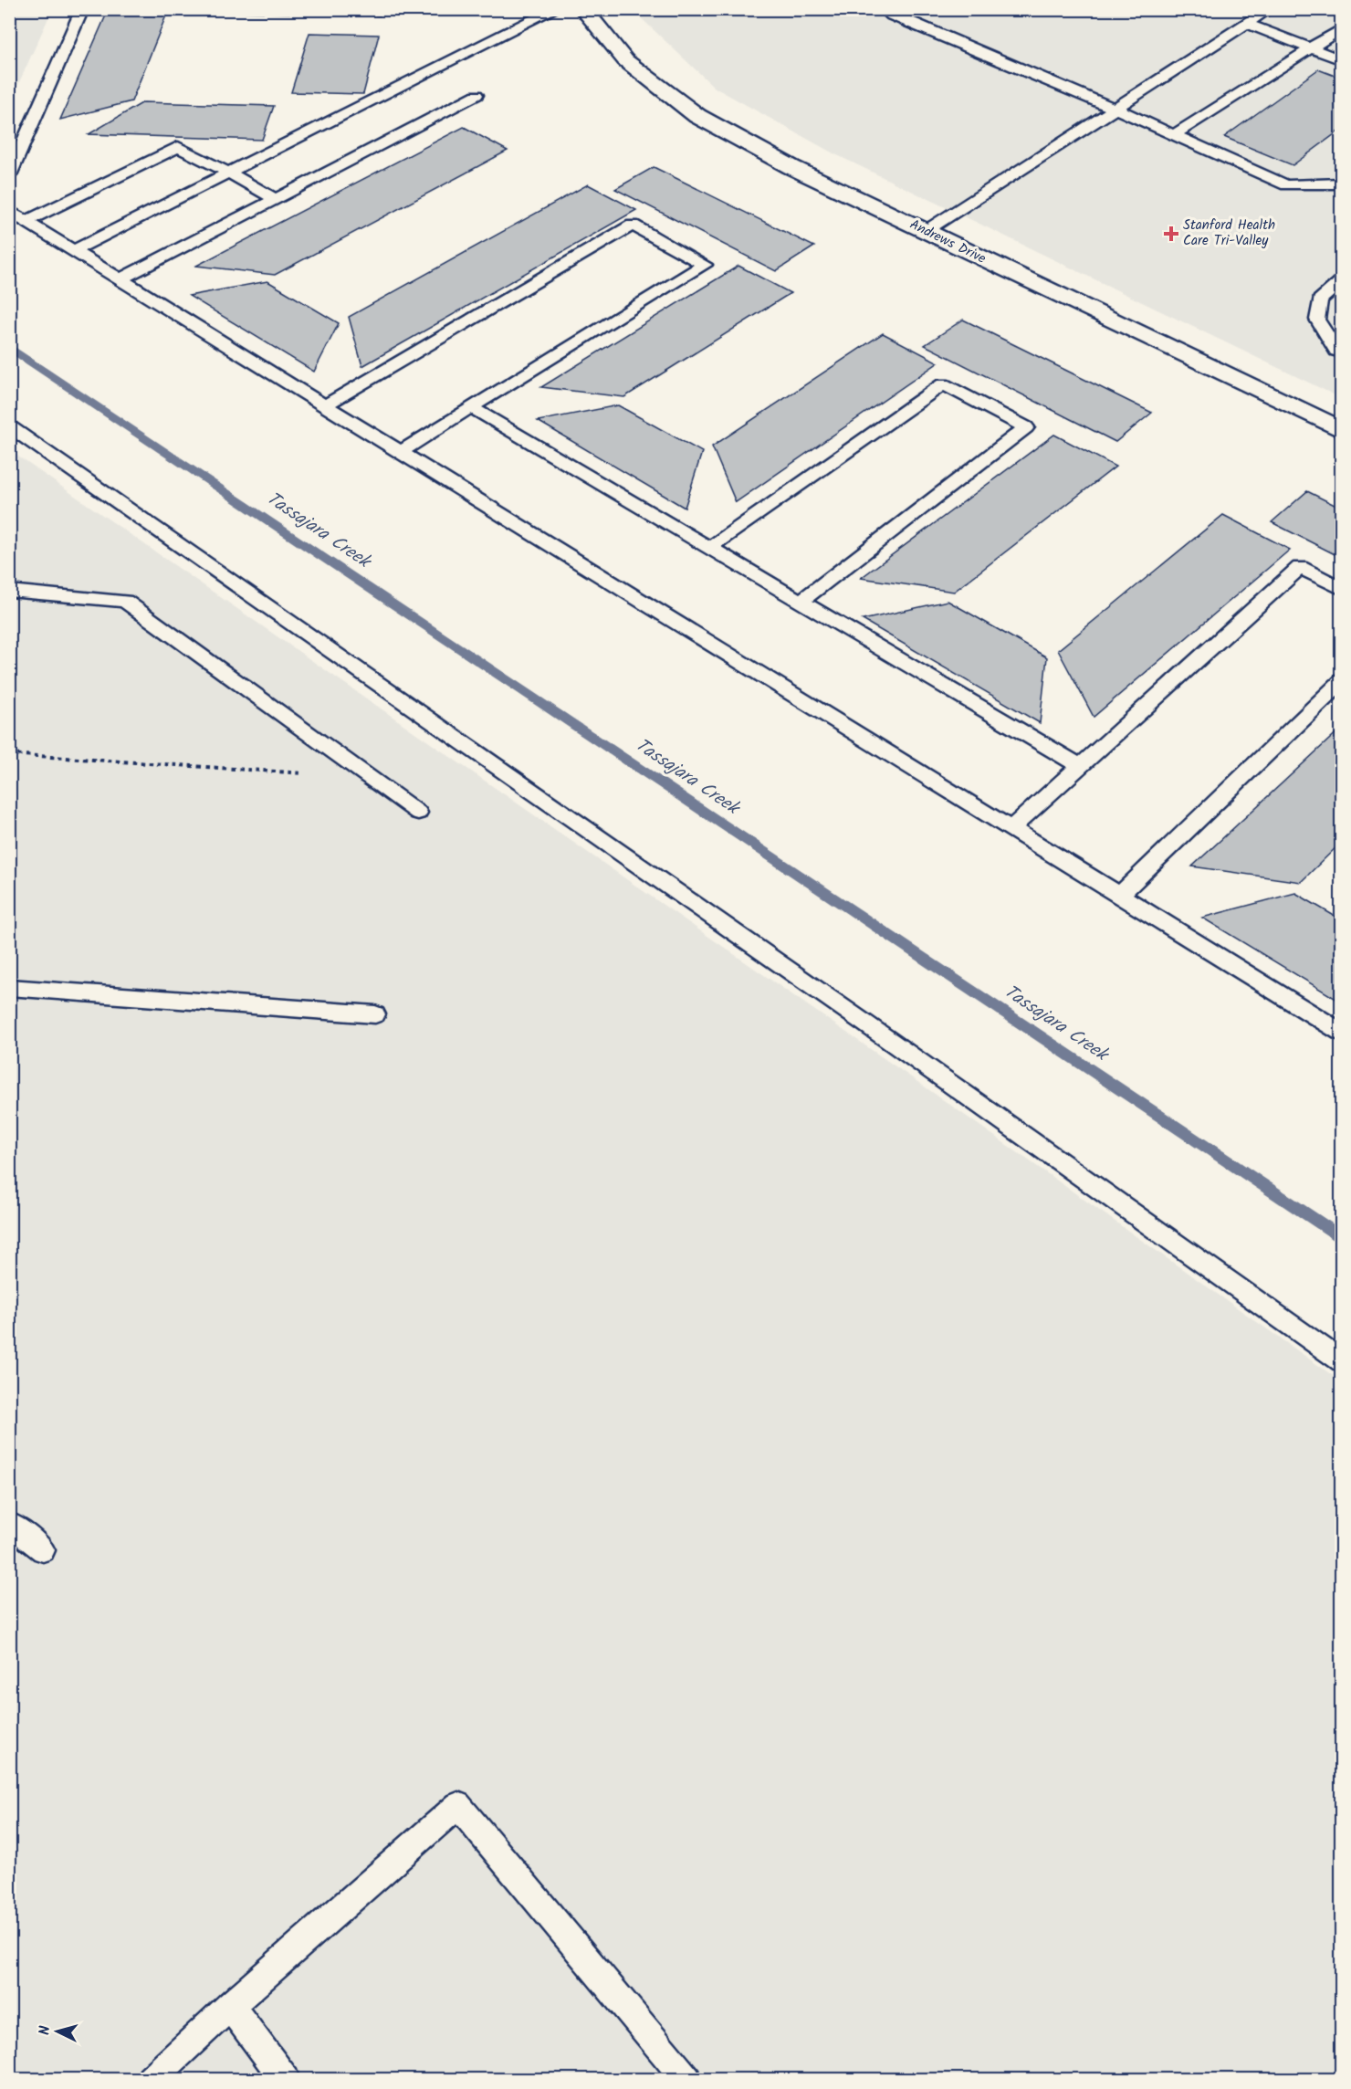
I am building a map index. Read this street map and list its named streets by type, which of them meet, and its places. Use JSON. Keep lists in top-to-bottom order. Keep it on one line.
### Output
{"streets":{"street":["Andrews Drive"]},"water":["Tassajara Creek"],"places":{"health":["Stanford Health Care Tri-Valley"]},"north":"left"}
